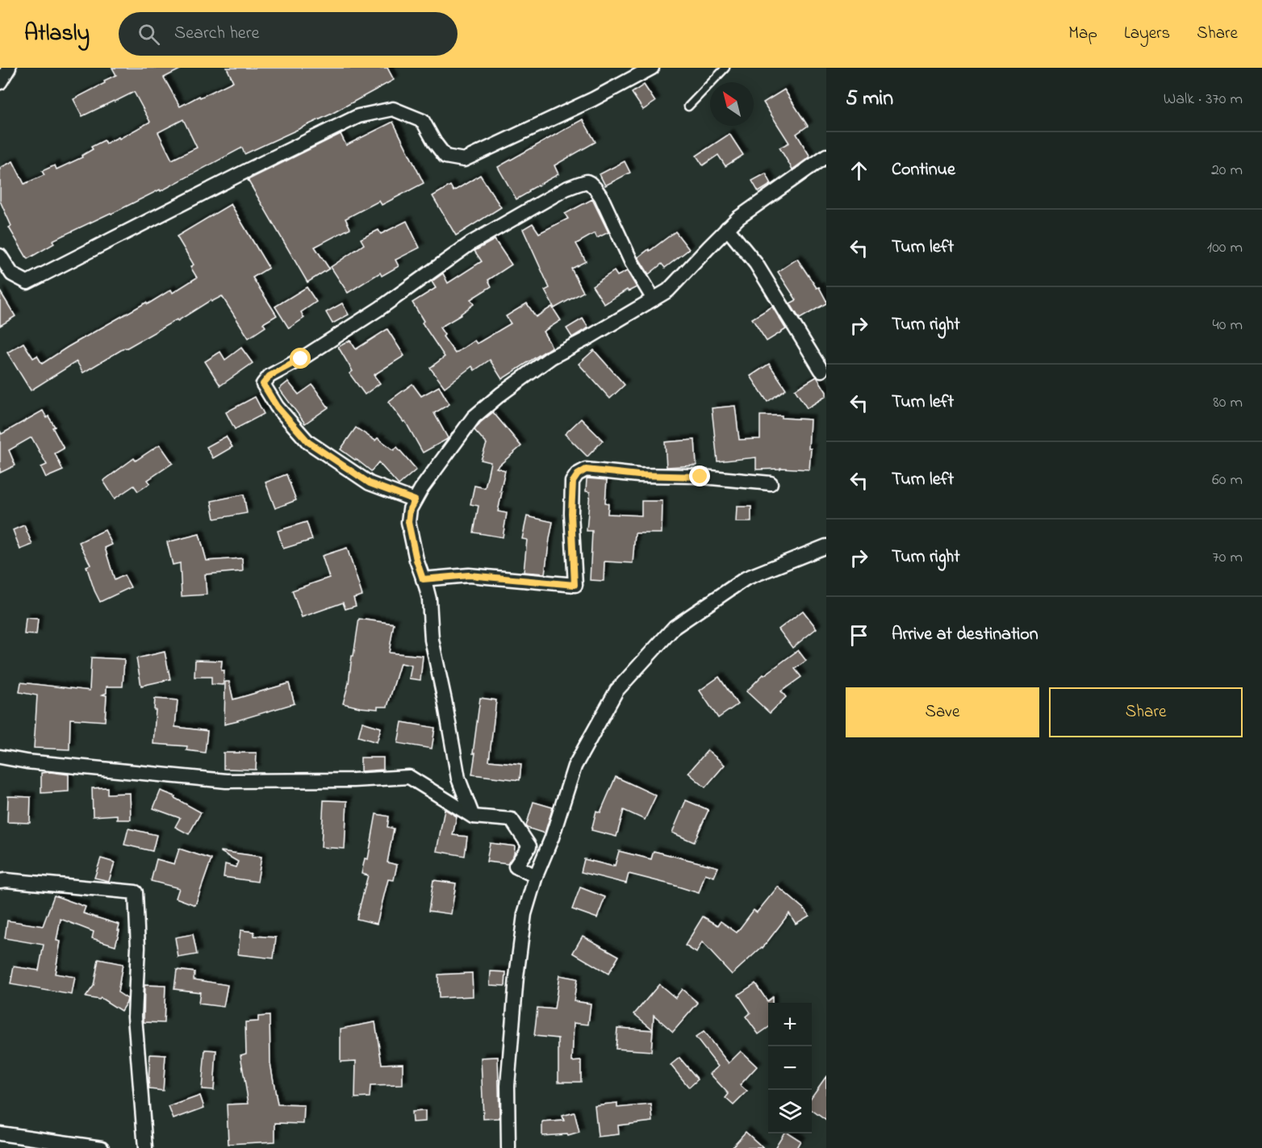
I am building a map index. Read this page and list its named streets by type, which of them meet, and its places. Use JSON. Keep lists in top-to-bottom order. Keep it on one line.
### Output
{"north":"top left","page":{"header":"Atlasly","search":"Search here","nav":["Map","Layers","Share"],"heading":["5 min","Walk · 370 m"],"list":[["Continue","20 m"],["Turn left","100 m"],["Turn right","40 m"],["Turn left","80 m"],["Turn left","60 m"],["Turn right","70 m"],"Arrive at destination"],"buttons":["Save","Share"],"map_buttons":["+","−"]}}
